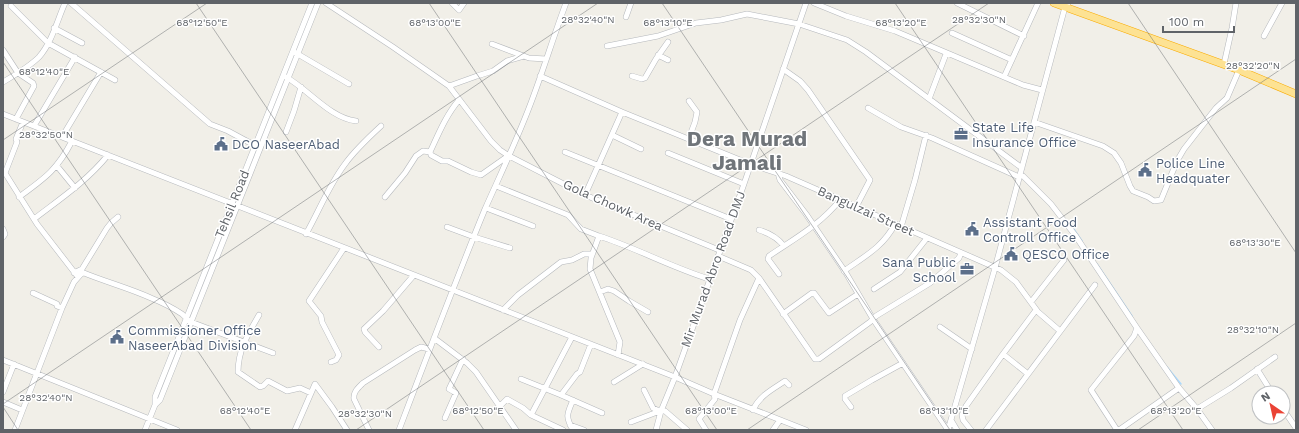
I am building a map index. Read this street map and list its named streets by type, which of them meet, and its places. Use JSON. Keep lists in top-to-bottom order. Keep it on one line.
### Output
{"streets":{"street":["Tehsil Road","Gola Chowk Area","Bangulzai Street","Mir Murad Abro Road DMJ"]},"crossings":[["Gola Chowk Area","Mir Murad Abro Road DMJ"],["Bangulzai Street","Mir Murad Abro Road DMJ"]],"districts":["Dera Murad Jamali"],"places":{"office":["State Life Insurance Office","Sana Public School"],"public building":["DCO NaseerAbad","Police Line Headquater","Assistant Food Controll Office","QESCO Office","Commissioner Office NaseerAbad Division"]},"scale_bar":"100 m","north":"top left","coordinates":["28°32'40\"N","28°32'30\"N","68°12'50\"E","68°13'00\"E","68°13'10\"E","68°13'20\"E","28°32'20\"N","68°12'40\"E","28°32'50\"N","68°13'30\"E","28°32'10\"N"]}
